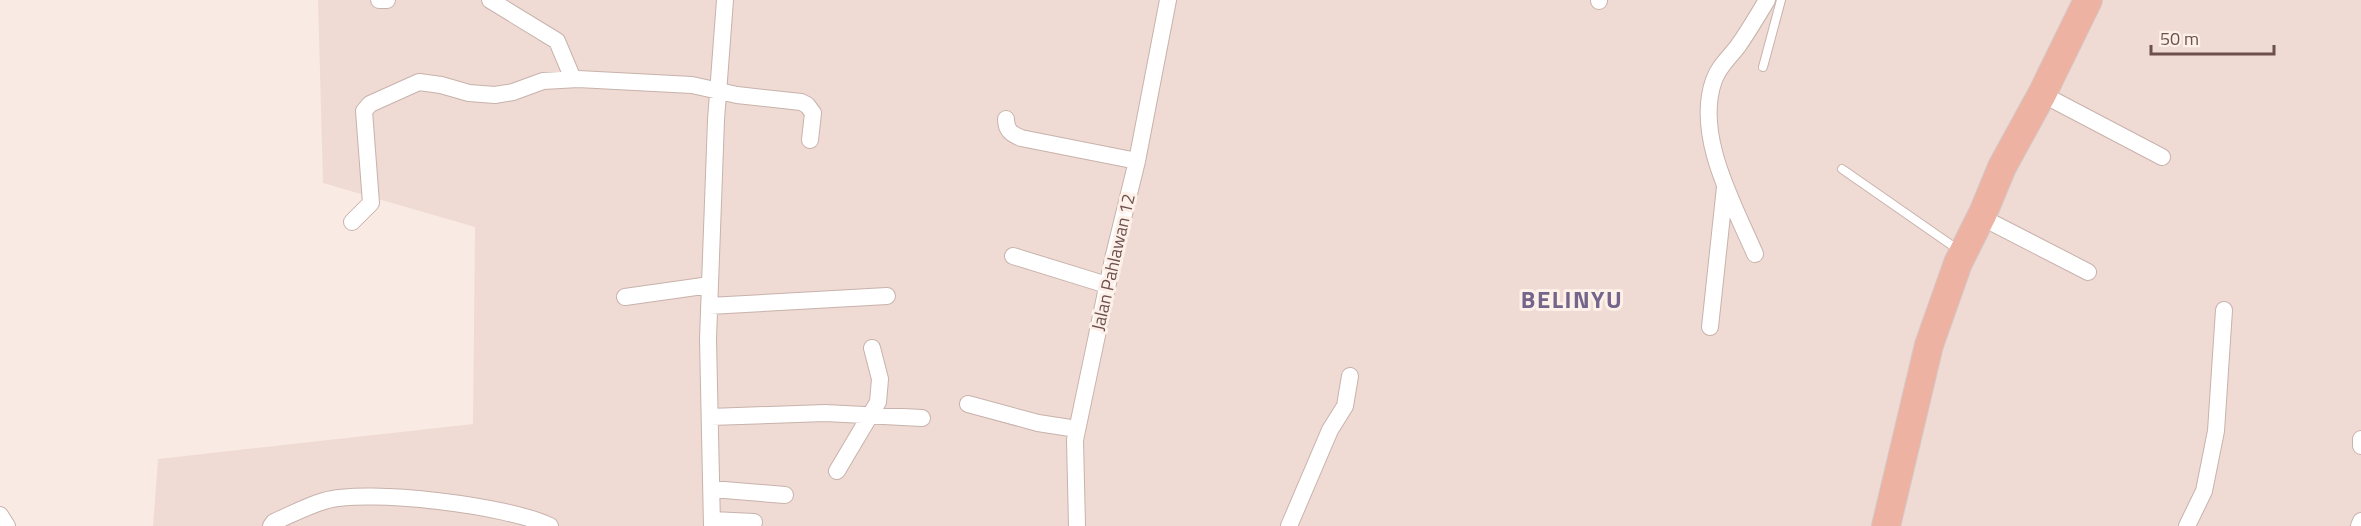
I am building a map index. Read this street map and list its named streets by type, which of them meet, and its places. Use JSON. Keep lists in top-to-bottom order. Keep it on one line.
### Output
{"streets":{"street":["Jalan Pahlawan 12"]},"districts":["BELINYU"],"scale_bar":"50 m"}
